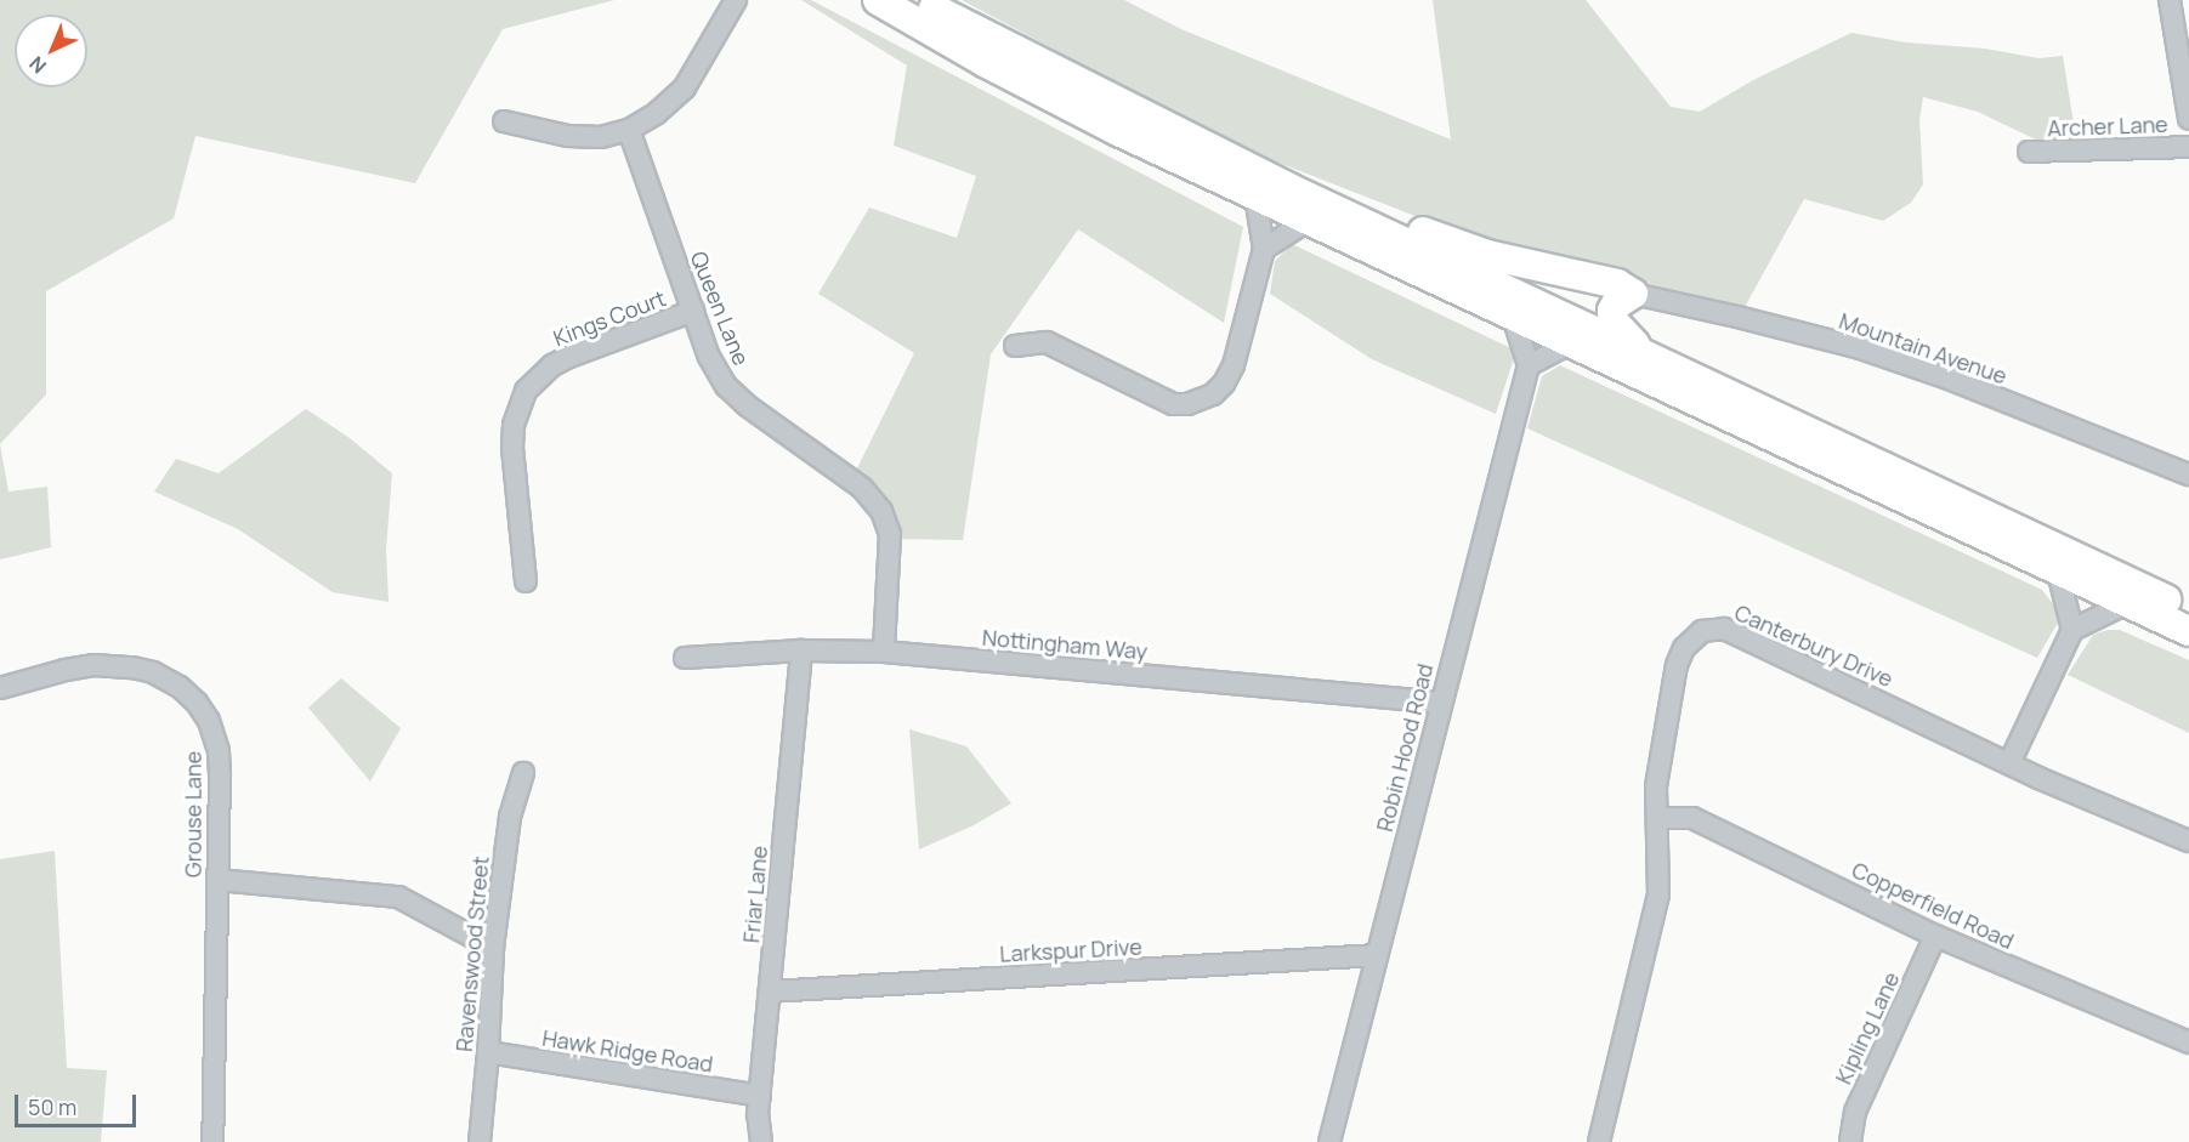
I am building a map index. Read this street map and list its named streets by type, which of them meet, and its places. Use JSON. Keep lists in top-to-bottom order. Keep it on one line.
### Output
{"streets":{"street":["Archer Lane","Queen Lane","Kings Court","Mountain Avenue","Nottingham Way","Canterbury Drive","Robin Hood Road","Grouse Lane","Friar Lane","Copperfield Road","Larkspur Drive","Ravenswood Street","Kipling Lane","Hawk Ridge Road"]},"crossings":[["Queen Lane","Kings Court"],["Queen Lane","Nottingham Way"],["Nottingham Way","Robin Hood Road"],["Nottingham Way","Friar Lane"],["Canterbury Drive","Copperfield Road"],["Robin Hood Road","Larkspur Drive"],["Friar Lane","Larkspur Drive"],["Friar Lane","Hawk Ridge Road"],["Copperfield Road","Kipling Lane"],["Ravenswood Street","Hawk Ridge Road"]],"scale_bar":"50 m","north":"bottom left"}
